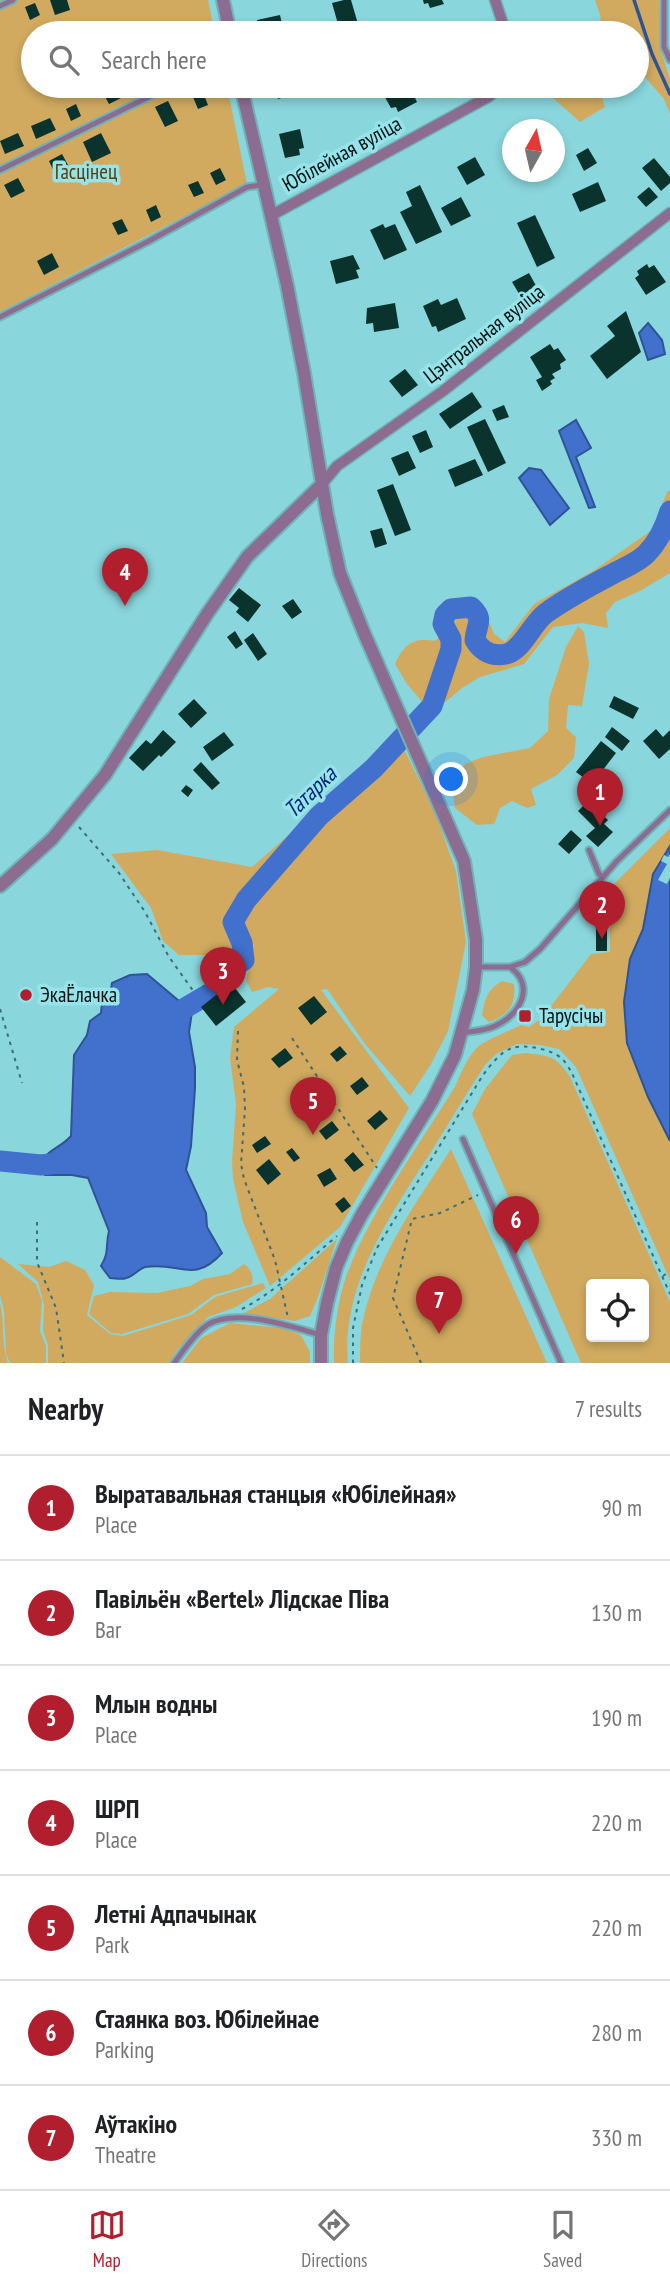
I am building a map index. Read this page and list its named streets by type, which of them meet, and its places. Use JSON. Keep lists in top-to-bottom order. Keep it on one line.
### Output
{"streets":{"street":["Юбілейная вуліца","Цэнтральная вуліца"]},"water":["Татарка"],"parks":["Гасцінец"],"places":{"other":["ЭкаЁлачка"],"transit":["Тарусічы"]},"north":"top","page":{"search":"Search here","pins":["4","1","2","3","5","6","7"],"heading":["Nearby","7 results"],"list":[{"mark":"1","name":"Выратавальная станцыя «Юбілейная»","note":"Place","value":"90 m"},{"mark":"2","name":"Павільён «Bertel» Лідскае Піва","note":"Bar","value":"130 m"},{"mark":"3","name":"Млын водны","note":"Place","value":"190 m"},{"mark":"4","name":"ШРП","note":"Place","value":"220 m"},{"mark":"5","name":"Летні Адпачынак","note":"Park","value":"220 m"},{"mark":"6","name":"Стаянка воз. Юбілейнае","note":"Parking","value":"280 m"},{"mark":"7","name":"Аўтакіно","note":"Theatre","value":"330 m"}],"nav":["Map","Directions","Saved"]}}
